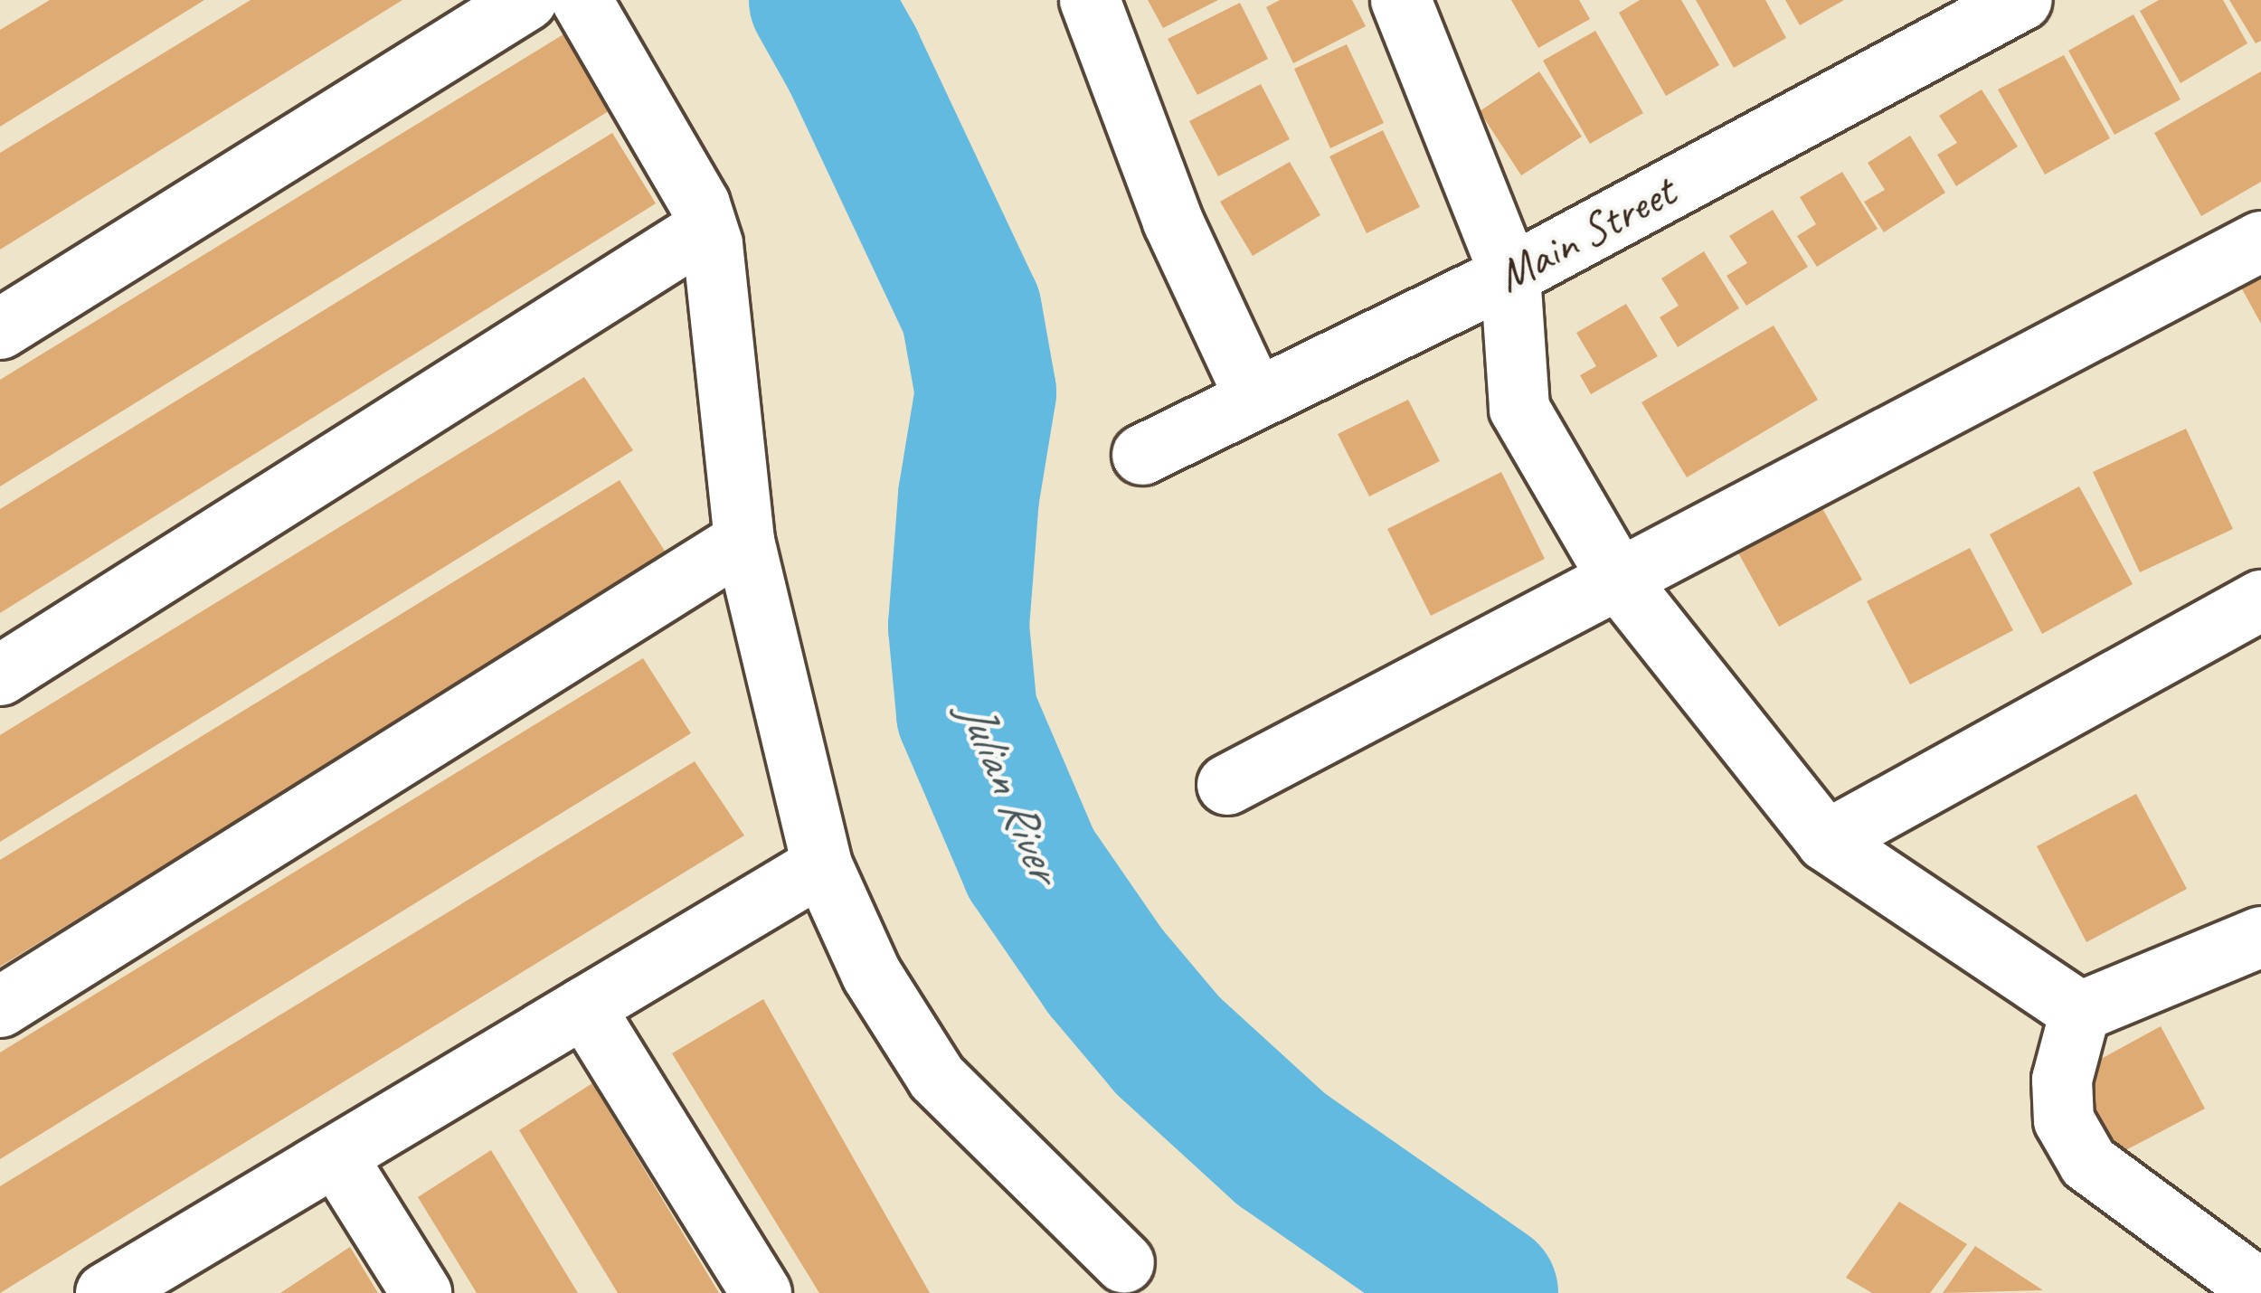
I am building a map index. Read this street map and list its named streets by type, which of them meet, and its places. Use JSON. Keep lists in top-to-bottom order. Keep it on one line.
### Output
{"streets":{"street":["Main Street"]},"water":["Julian River"]}
